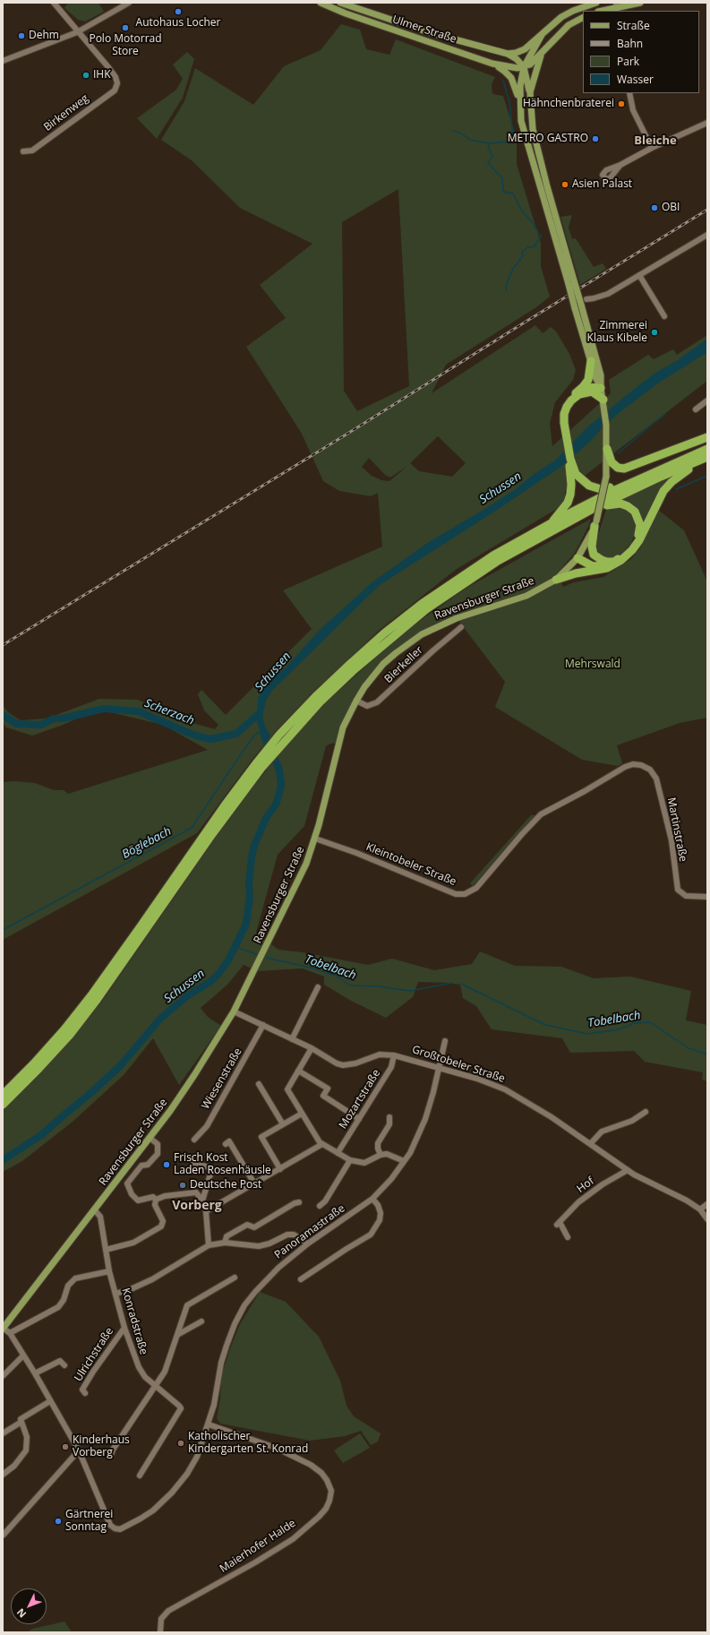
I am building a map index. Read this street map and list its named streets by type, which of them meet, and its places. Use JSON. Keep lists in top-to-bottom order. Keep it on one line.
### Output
{"streets":{"main road":["Ulmer Straße","Ravensburger Straße"],"street":["Birkenweg","Bierkeller","Martinstraße","Kleintobeler Straße","Großtobeler Straße","Wiesenstraße","Mozartstraße","Hof","Panoramastraße","Konradstraße","Ulrichstraße","Maierhofer Halde"]},"crossings":[["Ravensburger Straße","Bierkeller"],["Ravensburger Straße","Kleintobeler Straße"],["Ravensburger Straße","Großtobeler Straße"],["Ravensburger Straße","Konradstraße"],["Martinstraße","Kleintobeler Straße"],["Großtobeler Straße","Wiesenstraße"],["Großtobeler Straße","Mozartstraße"],["Großtobeler Straße","Hof"],["Großtobeler Straße","Panoramastraße"],["Panoramastraße","Maierhofer Halde"],["Konradstraße","Ulrichstraße"]],"districts":["Bleiche","Vorberg"],"water":["Schussen","Scherzach","Böglebach","Tobelbach"],"parks":["Mehrswald"],"places":["Autohaus Locher","Polo Motorrad Store","Dehm","IHK","Hähnchenbraterei","METRO GASTRO","Asien Palast","OBI","Zimmerei Klaus Kibele","Frisch Kost Laden Rosenhäusle","Deutsche Post","Katholischer Kindergarten St. Konrad","Kinderhaus Vorberg","Gärtnerei Sonntag"],"legend":["Straße","Bahn","Park","Wasser"],"north":"bottom left"}
